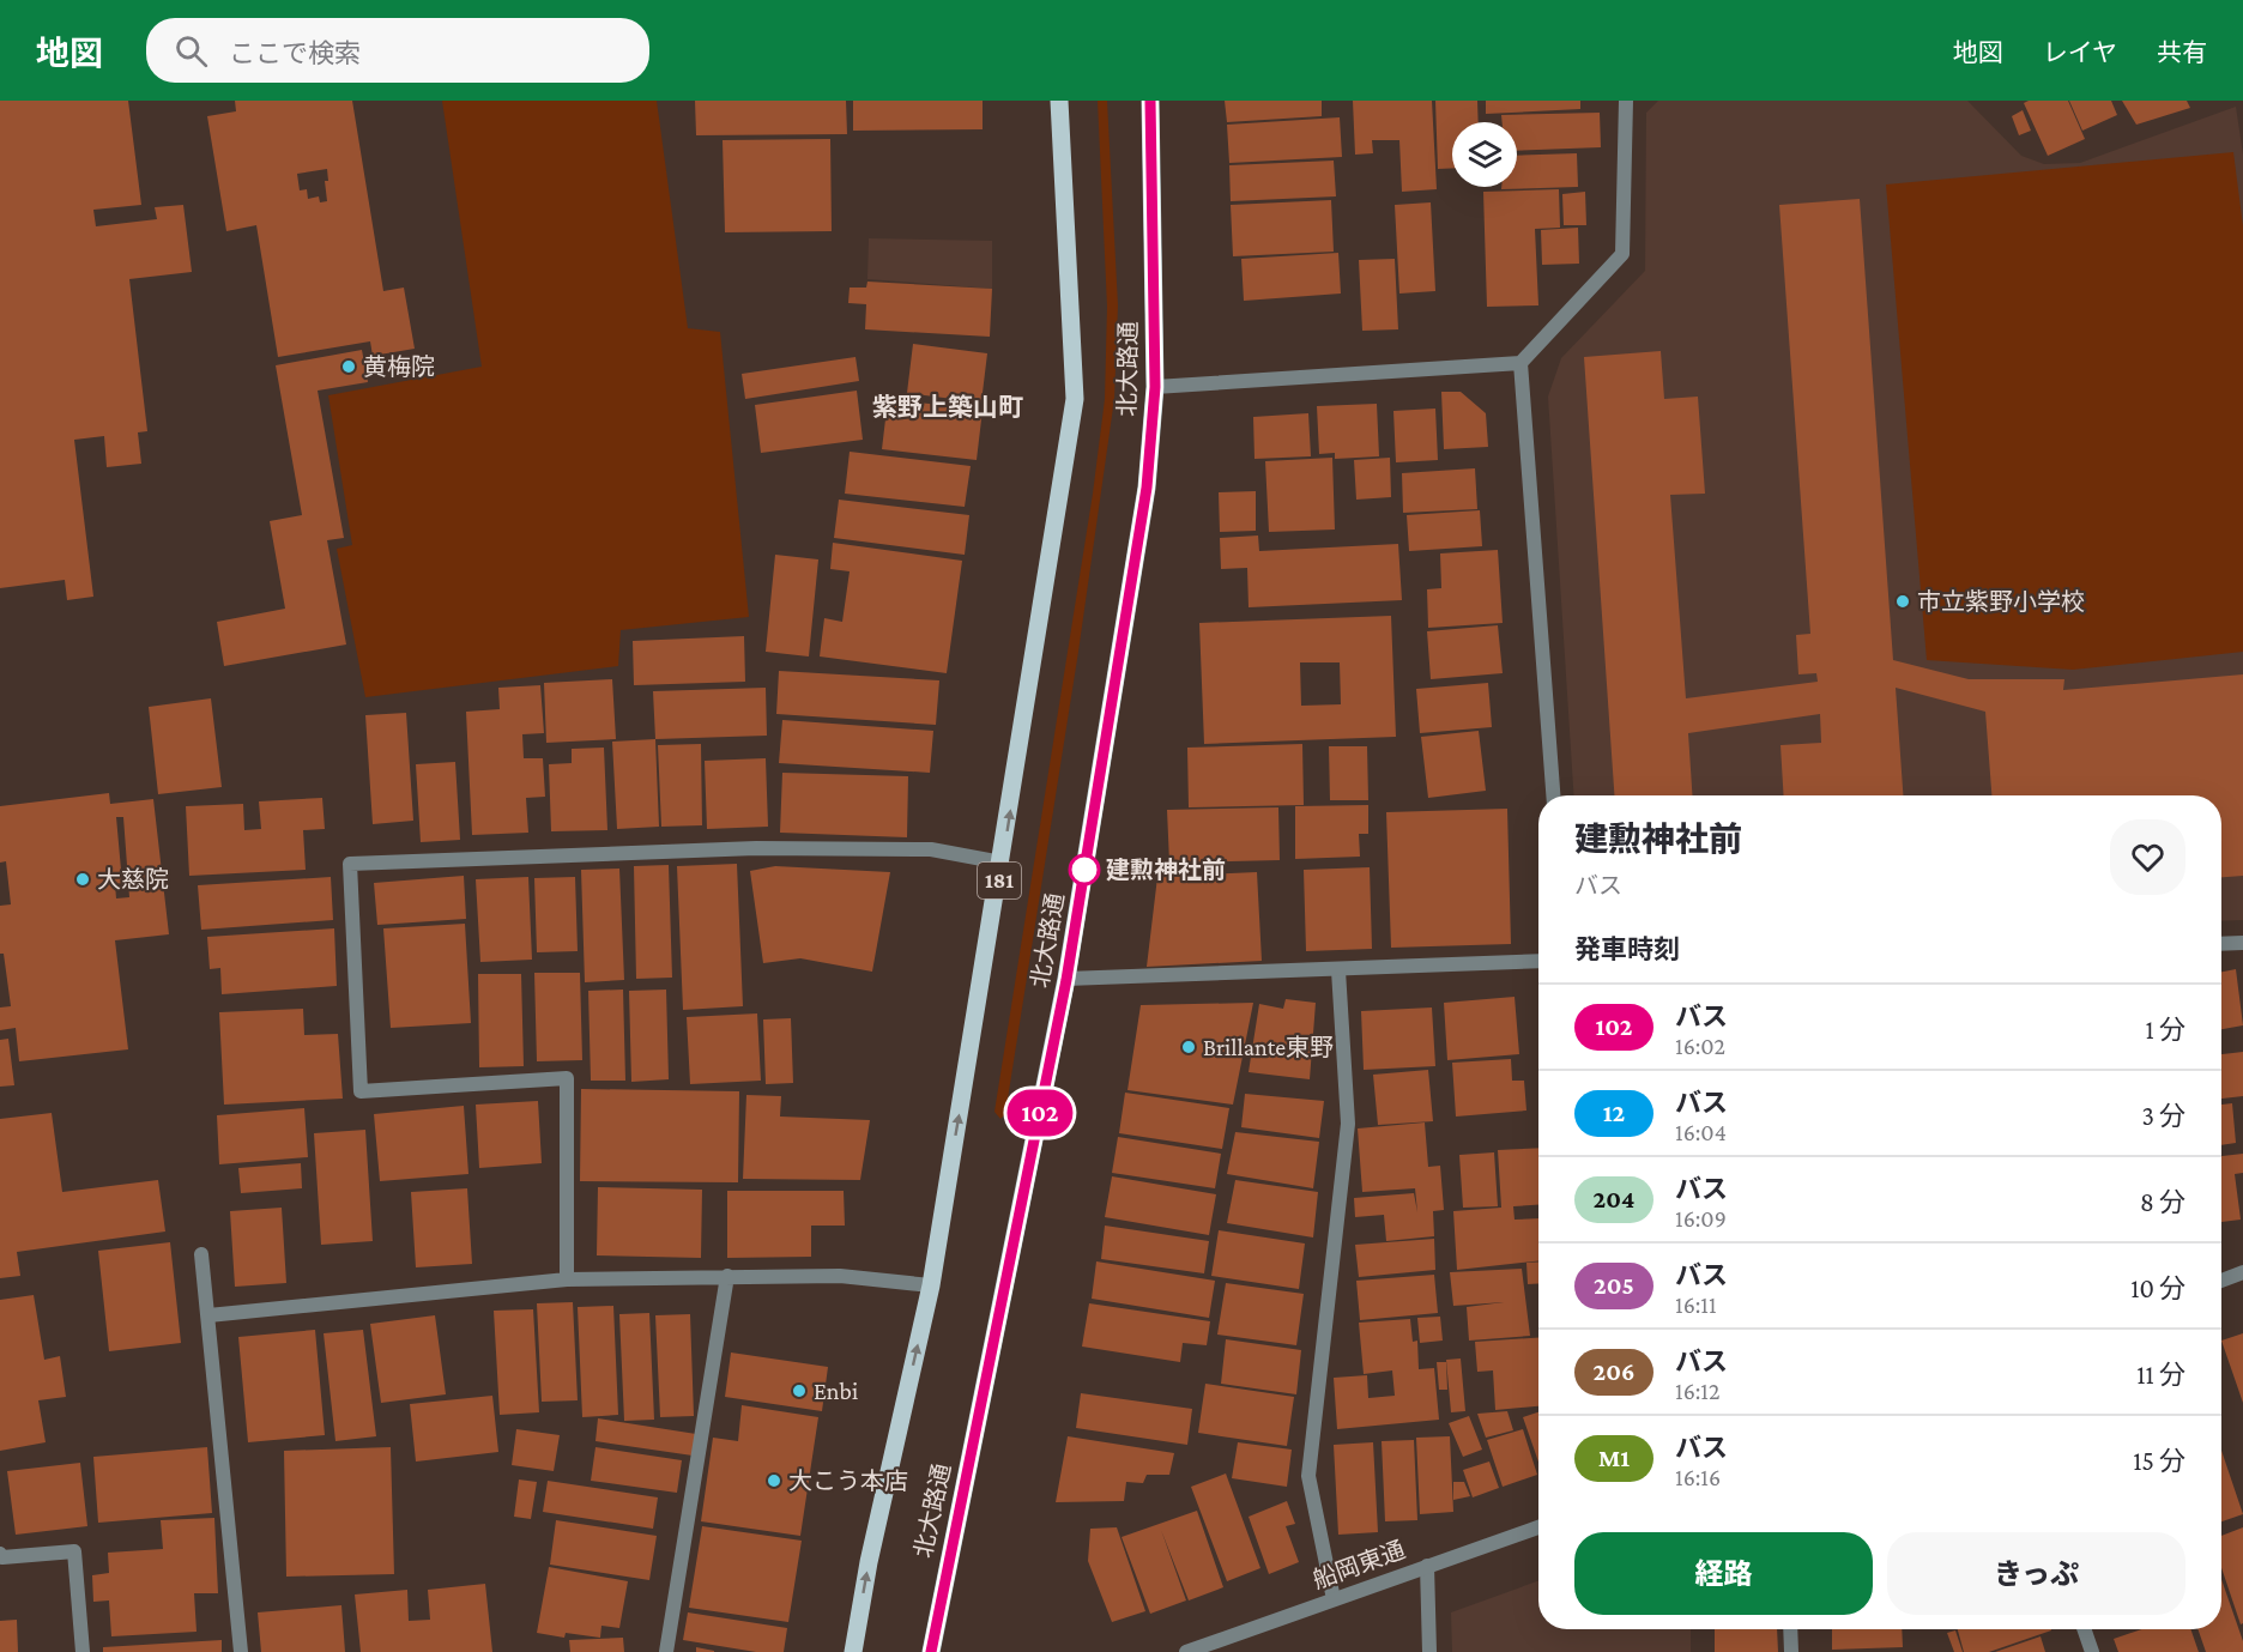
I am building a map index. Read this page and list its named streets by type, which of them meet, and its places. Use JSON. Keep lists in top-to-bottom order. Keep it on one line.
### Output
{"streets":{"main road":["北大路通","181"],"street":["船岡東通"]},"districts":["紫野上築山町"],"places":["黄梅院","市立紫野小学校","建勲神社前","大慈院","Brillante東野","Enbi","大こう本店"],"lines":["bus line 102"],"page":{"header":"地図","search":"ここで検索","nav":["地図","レイヤ","共有"],"on_map":"102","heading":[["建勲神社前","バス"],"発車時刻"],"list":[{"mark":"102","name":"バス","note":"16:02","value":"1 分"},{"mark":"12","name":"バス","note":"16:04","value":"3 分"},{"mark":"204","name":"バス","note":"16:09","value":"8 分"},{"mark":"205","name":"バス","note":"16:11","value":"10 分"},{"mark":"206","name":"バス","note":"16:12","value":"11 分"},{"mark":"M1","name":"バス","note":"16:16","value":"15 分"}],"buttons":["経路","きっぷ"]}}
